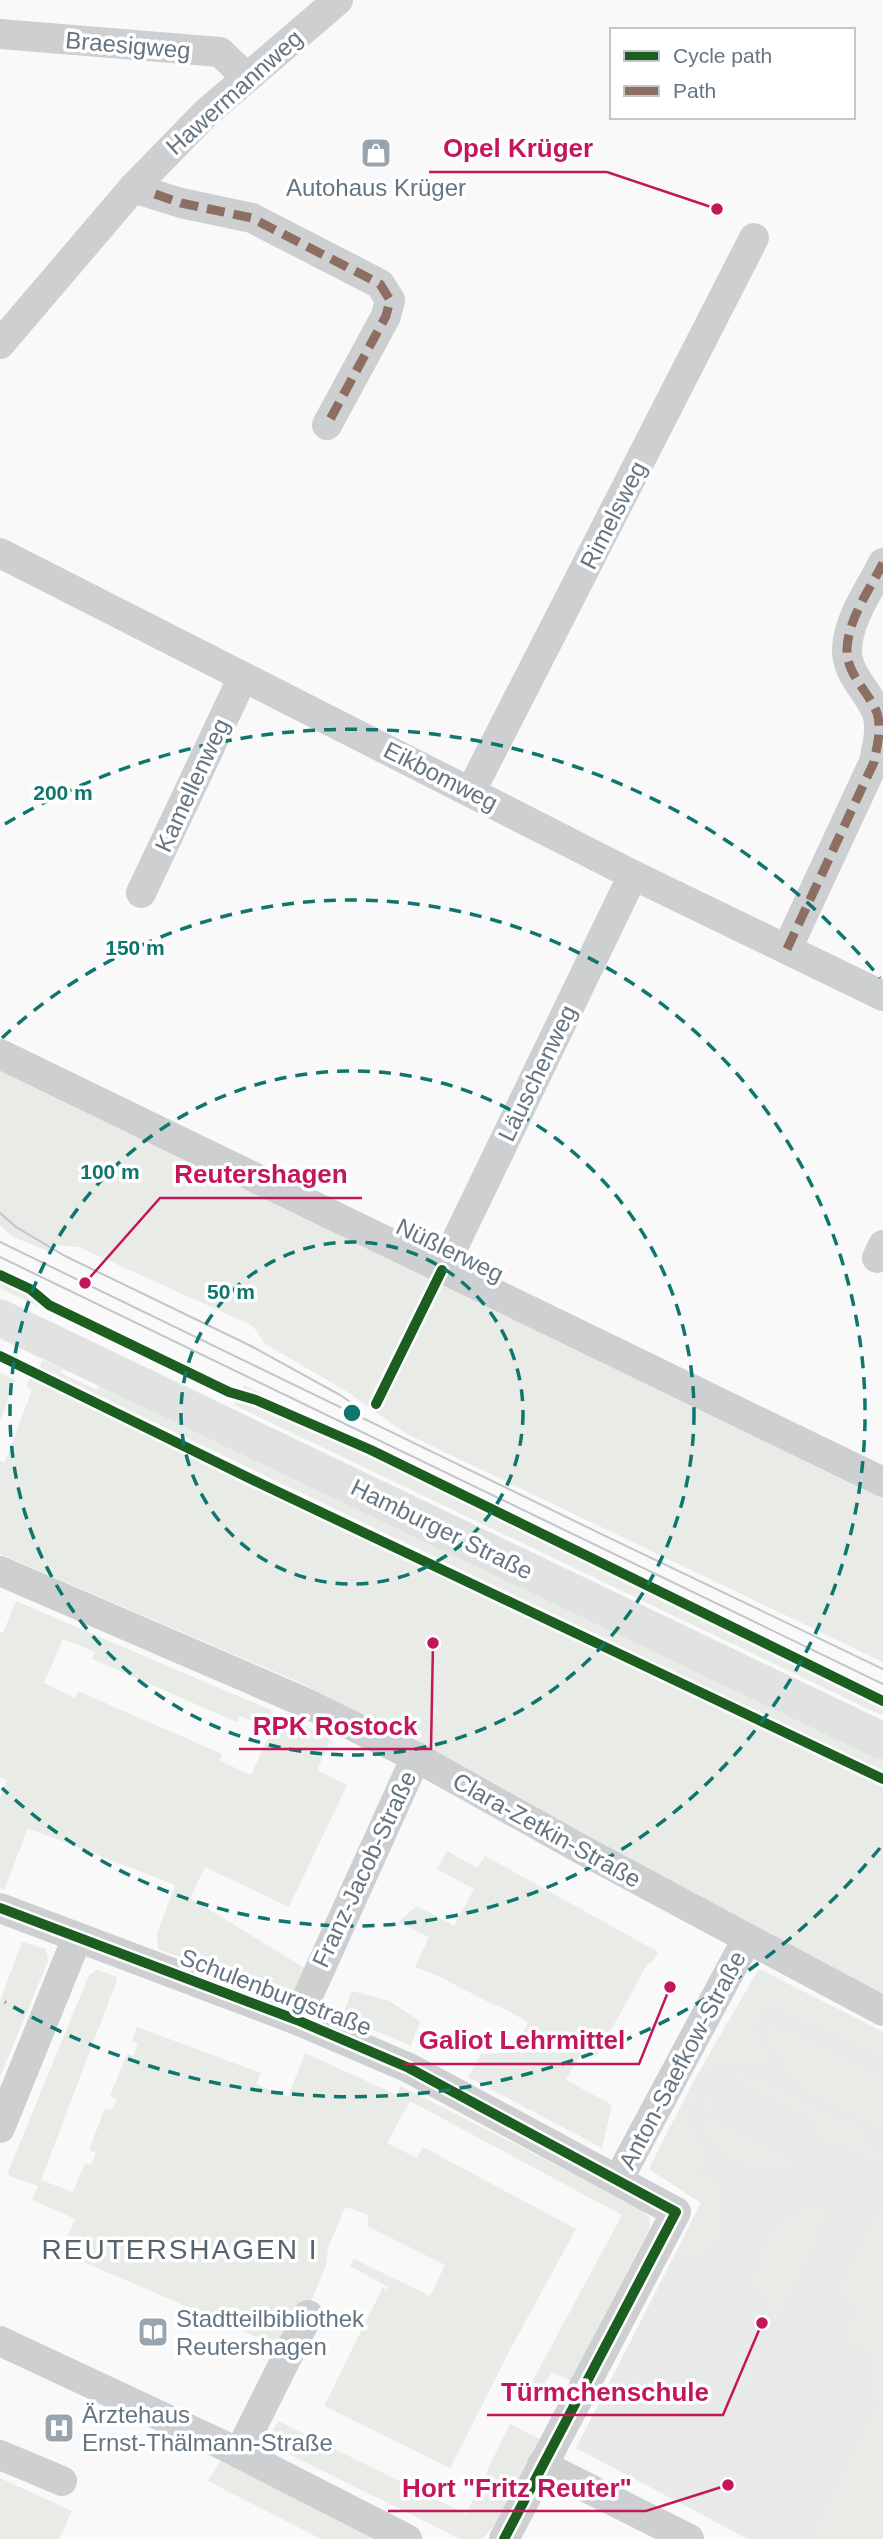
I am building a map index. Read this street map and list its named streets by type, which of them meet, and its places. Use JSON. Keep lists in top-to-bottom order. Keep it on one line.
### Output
{"streets":{"main road":["Hamburger Straße"],"street":["Braesigweg","Hawermannweg","Rimelsweg","Eikbomweg","Kamellenweg","Läuschenweg","Nüßlerweg","Clara-Zetkin-Straße","Franz-Jacob-Straße","Schulenburgstraße","Anton-Saefkow-Straße"]},"crossings":[["Braesigweg","Hawermannweg"],["Rimelsweg","Eikbomweg"],["Eikbomweg","Kamellenweg"],["Eikbomweg","Läuschenweg"],["Läuschenweg","Nüßlerweg"],["Clara-Zetkin-Straße","Franz-Jacob-Straße"],["Clara-Zetkin-Straße","Anton-Saefkow-Straße"],["Franz-Jacob-Straße","Schulenburgstraße"],["Schulenburgstraße","Anton-Saefkow-Straße"]],"districts":["REUTERSHAGEN I"],"places":{"shop":["Autohaus Krüger"],"other":["Opel Krüger","Reutershagen","RPK Rostock","Galiot Lehrmittel","Türmchenschule","Hort \"Fritz Reuter\""],"library":["Stadtteilbibliothek Reutershagen"],"hospital":["Ärztehaus Ernst-Thälmann-Straße"]},"legend":["Cycle path","Path"],"rings":["200 m","150 m","100 m","50 m"]}
